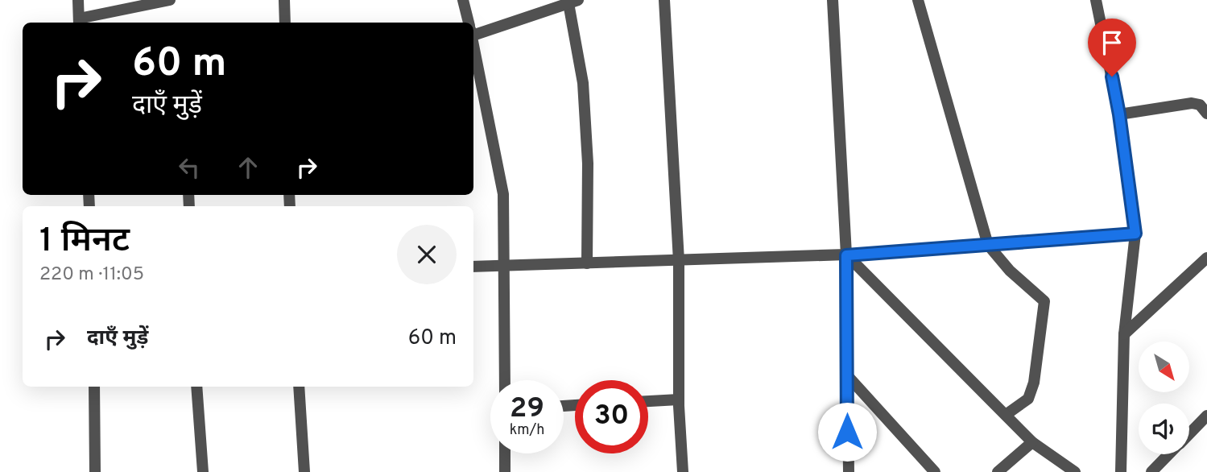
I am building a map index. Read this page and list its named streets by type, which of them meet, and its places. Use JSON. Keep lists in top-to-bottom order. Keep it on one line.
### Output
{"north":"bottom right","page":{"turn":["60 m","दाएँ मुड़ें"],"heading":["1 मिनट","220 m · 11:05"],"list":[{"name":"दाएँ मुड़ें","value":"60 m"}],"speed":"29 km/h","limit":"30"}}
